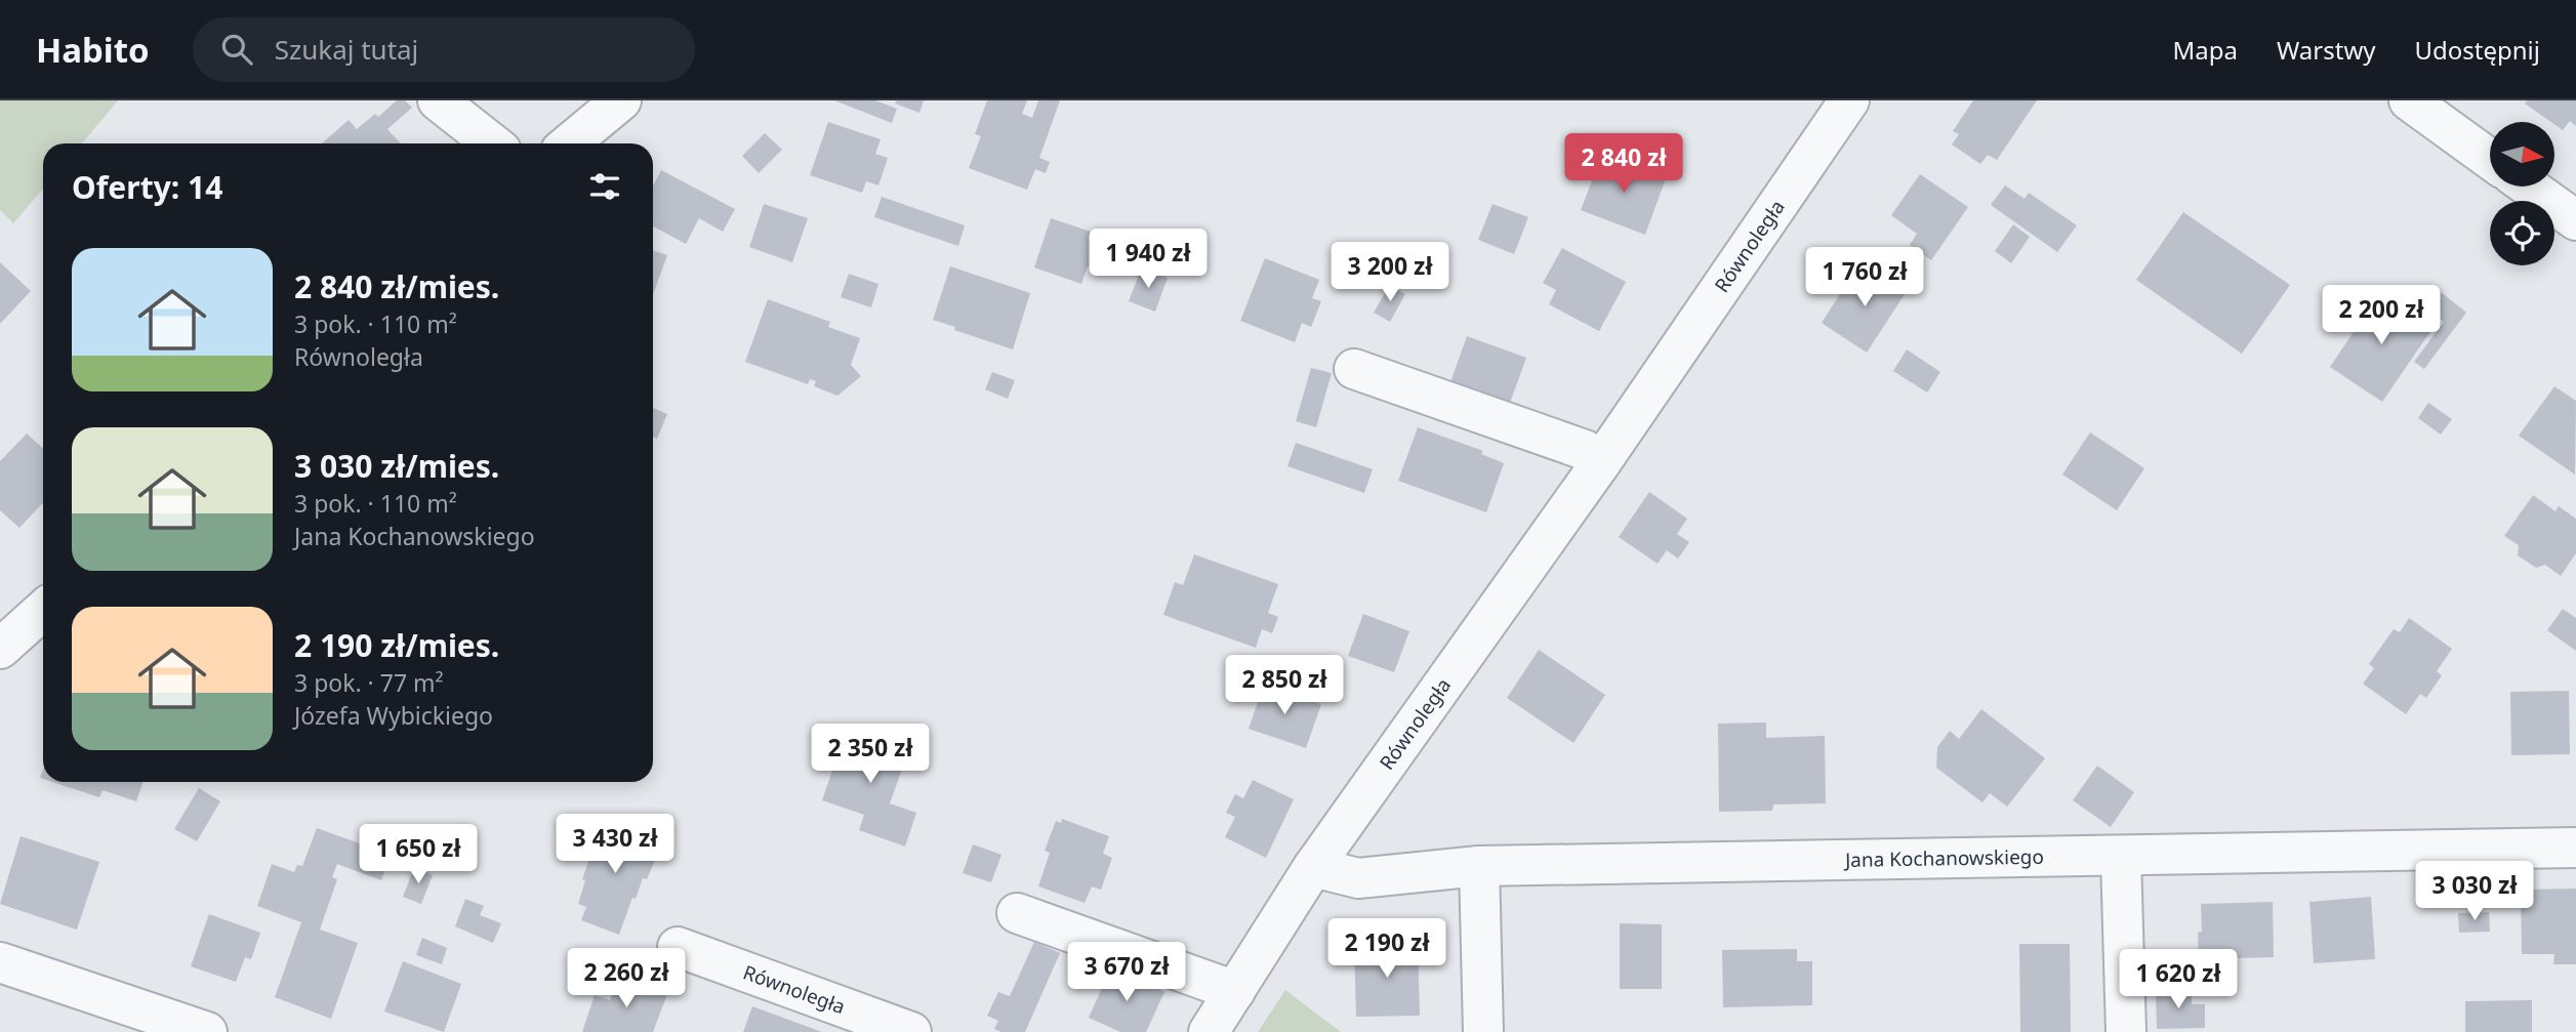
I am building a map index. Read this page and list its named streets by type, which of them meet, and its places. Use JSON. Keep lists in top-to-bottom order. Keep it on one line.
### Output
{"streets":{"street":["Równoległa","Jana Kochanowskiego"]},"crossings":[["Równoległa","Jana Kochanowskiego"]],"north":"right","page":{"header":"Habito","search":"Szukaj tutaj","nav":["Mapa","Warstwy","Udostępnij"],"price":["2 840 zł","1 940 zł","3 200 zł","1 760 zł","2 200 zł","2 850 zł","2 350 zł","3 430 zł","1 650 zł","3 030 zł","2 190 zł","3 670 zł","2 260 zł","1 620 zł"],"heading":"Oferty: 14","list":[{"name":"2 840 zł/mies.","note":"3 pok. · 110 m² · Równoległa"},{"name":"3 030 zł/mies.","note":"3 pok. · 110 m² · Jana Kochanowskiego"},{"name":"2 190 zł/mies.","note":"3 pok. · 77 m² · Józefa Wybickiego"}]}}
